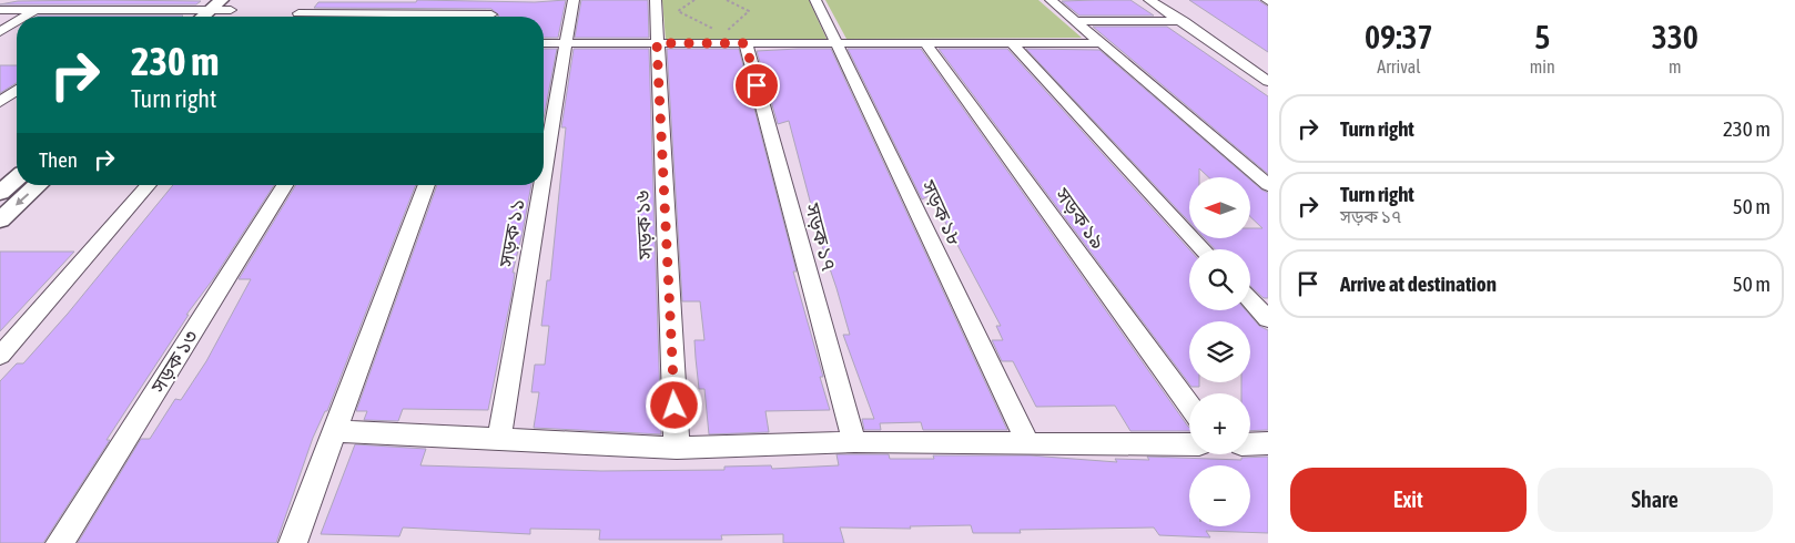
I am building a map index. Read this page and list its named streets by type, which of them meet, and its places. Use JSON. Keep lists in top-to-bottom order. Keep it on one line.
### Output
{"streets":{"street":["সড়ক ১৮","সড়ক ১৯","সড়ক ১৬","সড়ক ১১","সড়ক ১৭","সড়ক ১৩"]},"north":"left","page":{"eta":["09:37","Arrival","5","min","330","m"],"turn":["230 m","Turn right"],"list":[{"name":"Turn right","value":"230 m"},{"name":"Turn right","note":"সড়ক ১৭","value":"50 m"},{"name":"Arrive at destination","value":"50 m"}],"then":"Then","map_buttons":["+","−"],"buttons":["Exit","Share"]}}
